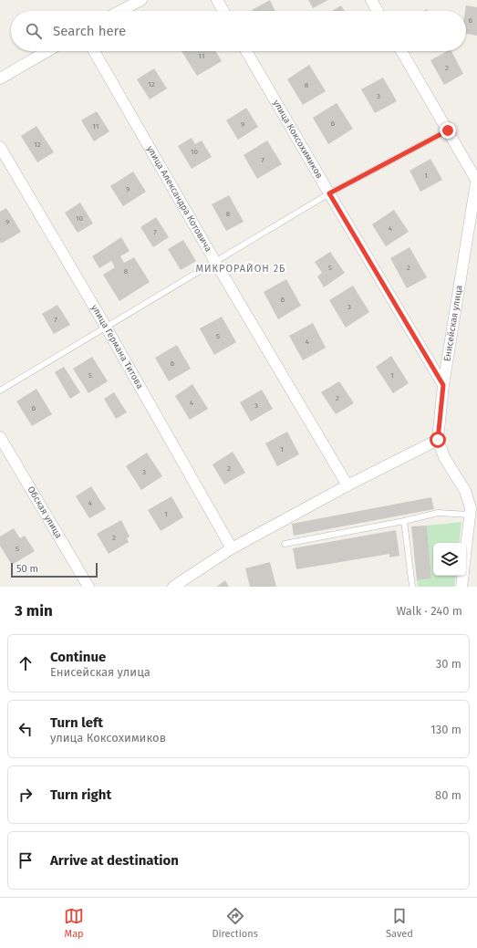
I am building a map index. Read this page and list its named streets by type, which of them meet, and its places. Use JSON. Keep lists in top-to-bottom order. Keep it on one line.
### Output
{"streets":{"street":["улица Коксохимиков","улица Александра Котовича","Енисейская улица","улица Германа Титова","Обская улица"]},"crossings":[["улица Коксохимиков","Енисейская улица"]],"districts":["МИКРОРАЙОН 2Б"],"house_numbers":["6","11","2","12","8","3","6","9","11","12","10","7","1","9","8","10","9","4","7","5","2","8","6","3","7","5","4","6","5","1","2","4","3","6","1","2","3","4","1","2","5"],"scale_bar":"50 m","page":{"search":"Search here","scale":"50 m","heading":["3 min","Walk · 240 m"],"list":[["Continue","Енисейская улица","30 m"],["Turn left","улица Коксохимиков","130 m"],["Turn right","80 m"],"Arrive at destination"],"nav":["Map","Directions","Saved"]}}
